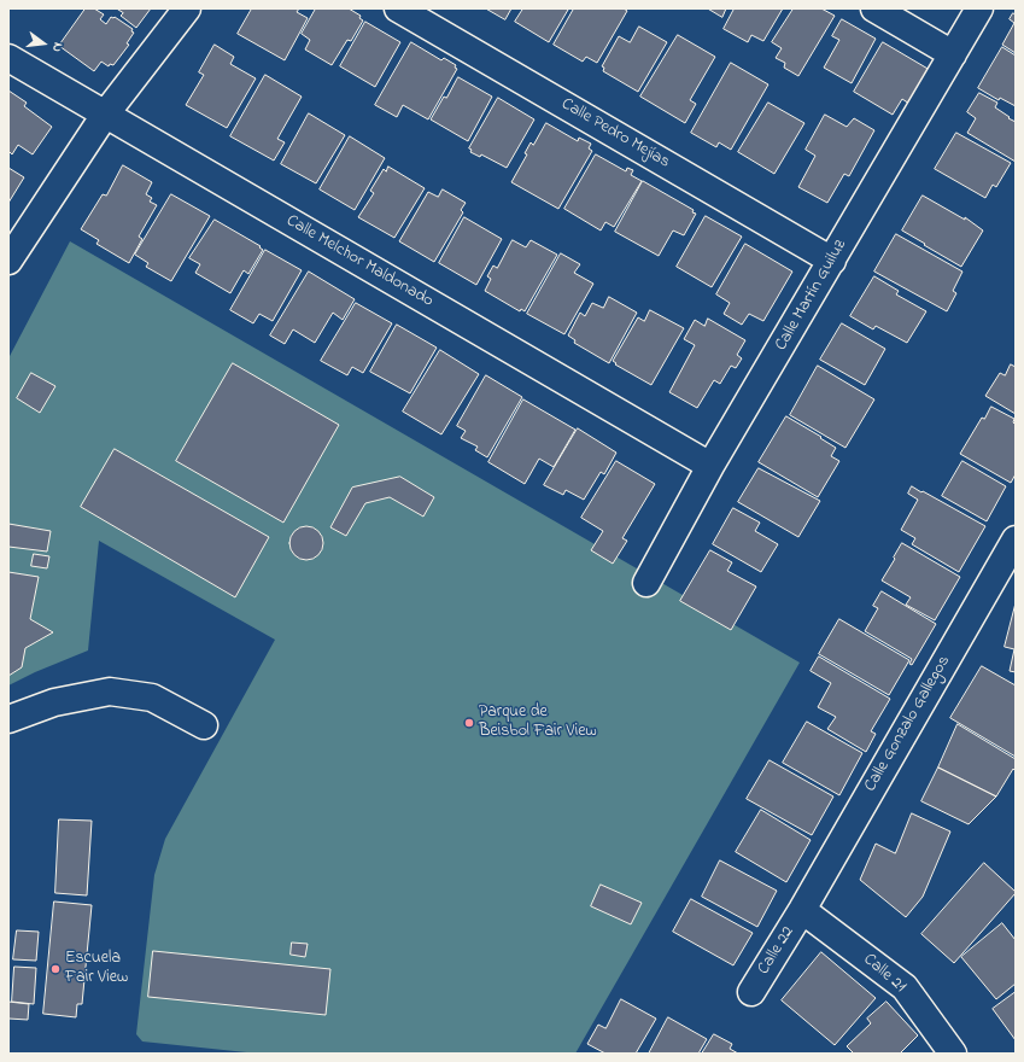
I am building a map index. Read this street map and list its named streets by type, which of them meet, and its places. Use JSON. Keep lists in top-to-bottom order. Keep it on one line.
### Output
{"streets":{"street":["Calle Pedro Mejías","Calle Melchor Maldonado","Calle Martín Guiluz","Calle Gonzalo Gallegos","Calle 22","Calle 21"]},"crossings":[["Calle Pedro Mejías","Calle Martín Guiluz"],["Calle Melchor Maldonado","Calle Martín Guiluz"],["Calle Gonzalo Gallegos","Calle 22"],["Calle Gonzalo Gallegos","Calle 21"],["Calle 22","Calle 21"]],"places":["Parque de Beisbol Fair View","Escuela Fair View"],"north":"right"}
